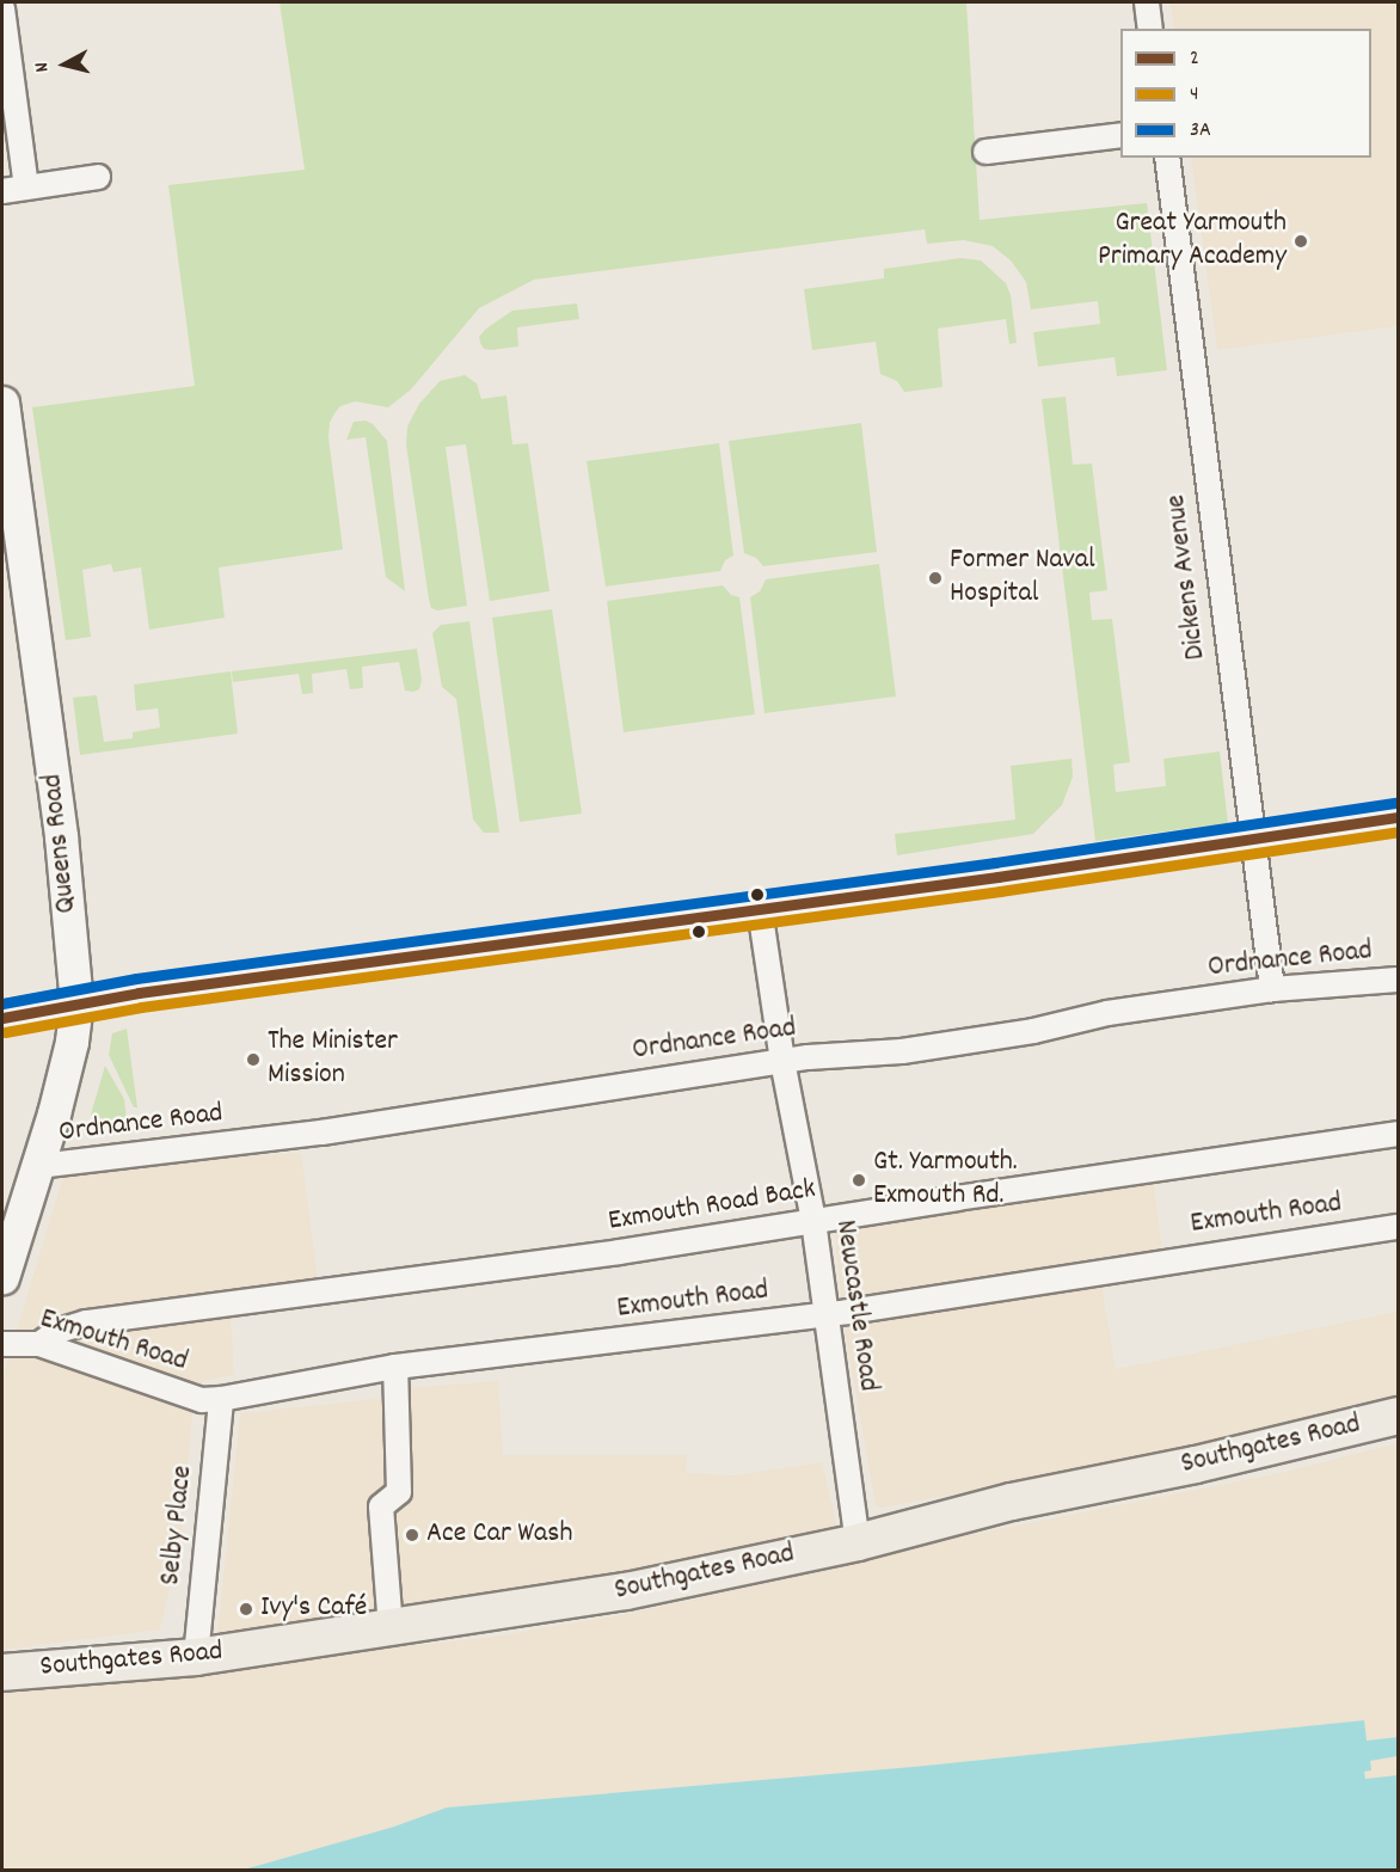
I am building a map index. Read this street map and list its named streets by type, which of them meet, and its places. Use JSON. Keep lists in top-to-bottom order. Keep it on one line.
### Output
{"streets":{"main road":["Southgates Road"],"street":["Dickens Avenue","Queens Road","Ordnance Road","Exmouth Road Back","Exmouth Road","Newcastle Road","Selby Place"]},"crossings":[["Dickens Avenue","Ordnance Road"],["Queens Road","Ordnance Road"],["Ordnance Road","Newcastle Road"],["Exmouth Road Back","Exmouth Road"],["Exmouth Road Back","Newcastle Road"],["Exmouth Road","Newcastle Road"],["Exmouth Road","Selby Place"],["Newcastle Road","Southgates Road"],["Southgates Road","Selby Place"]],"places":["Great Yarmouth Primary Academy","Former Naval Hospital","The Minister Mission","Gt. Yarmouth. Exmouth Rd.","Ace Car Wash","Ivy's Café"],"lines":["transit line 3A","transit line 2","transit line 4"],"legend":["2","4","3A"],"north":"left"}
